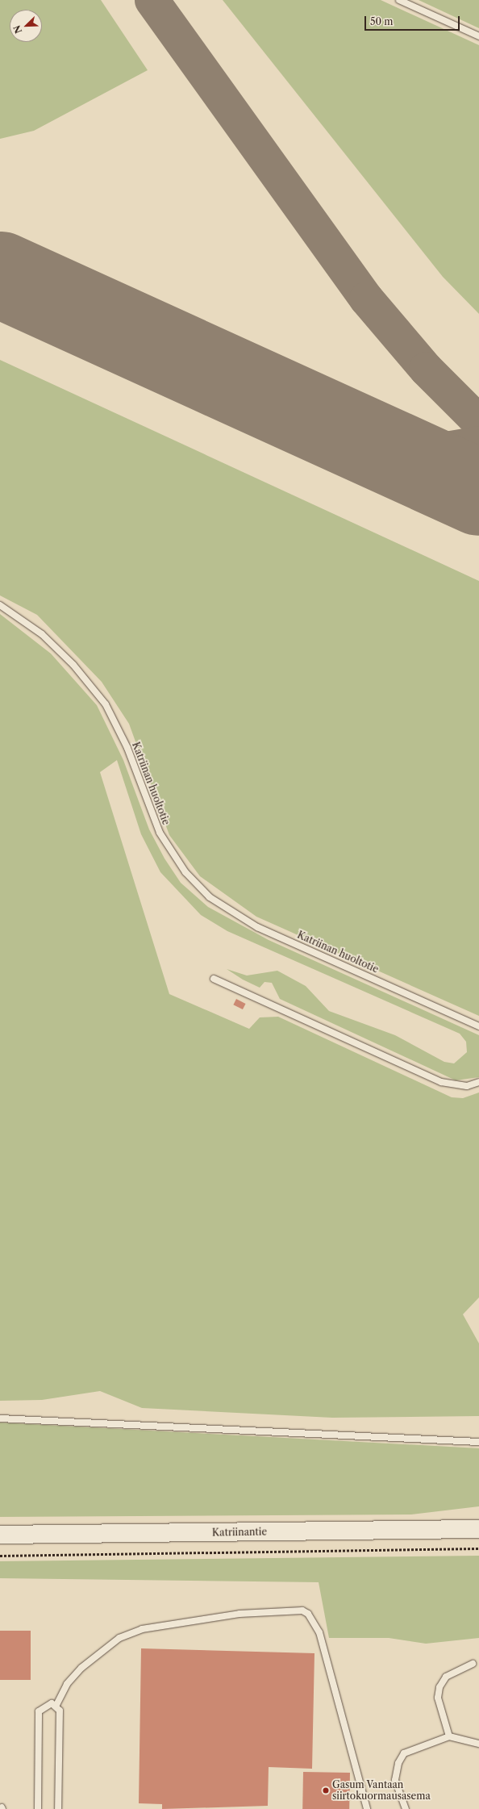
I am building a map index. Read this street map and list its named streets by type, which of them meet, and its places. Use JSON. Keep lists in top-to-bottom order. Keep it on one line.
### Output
{"streets":{"main road":["Katriinantie"],"lane":["Katriinan huoltotie"]},"places":["Gasum Vantaan siirtokuormausasema"],"scale_bar":"50 m","north":"bottom left"}
